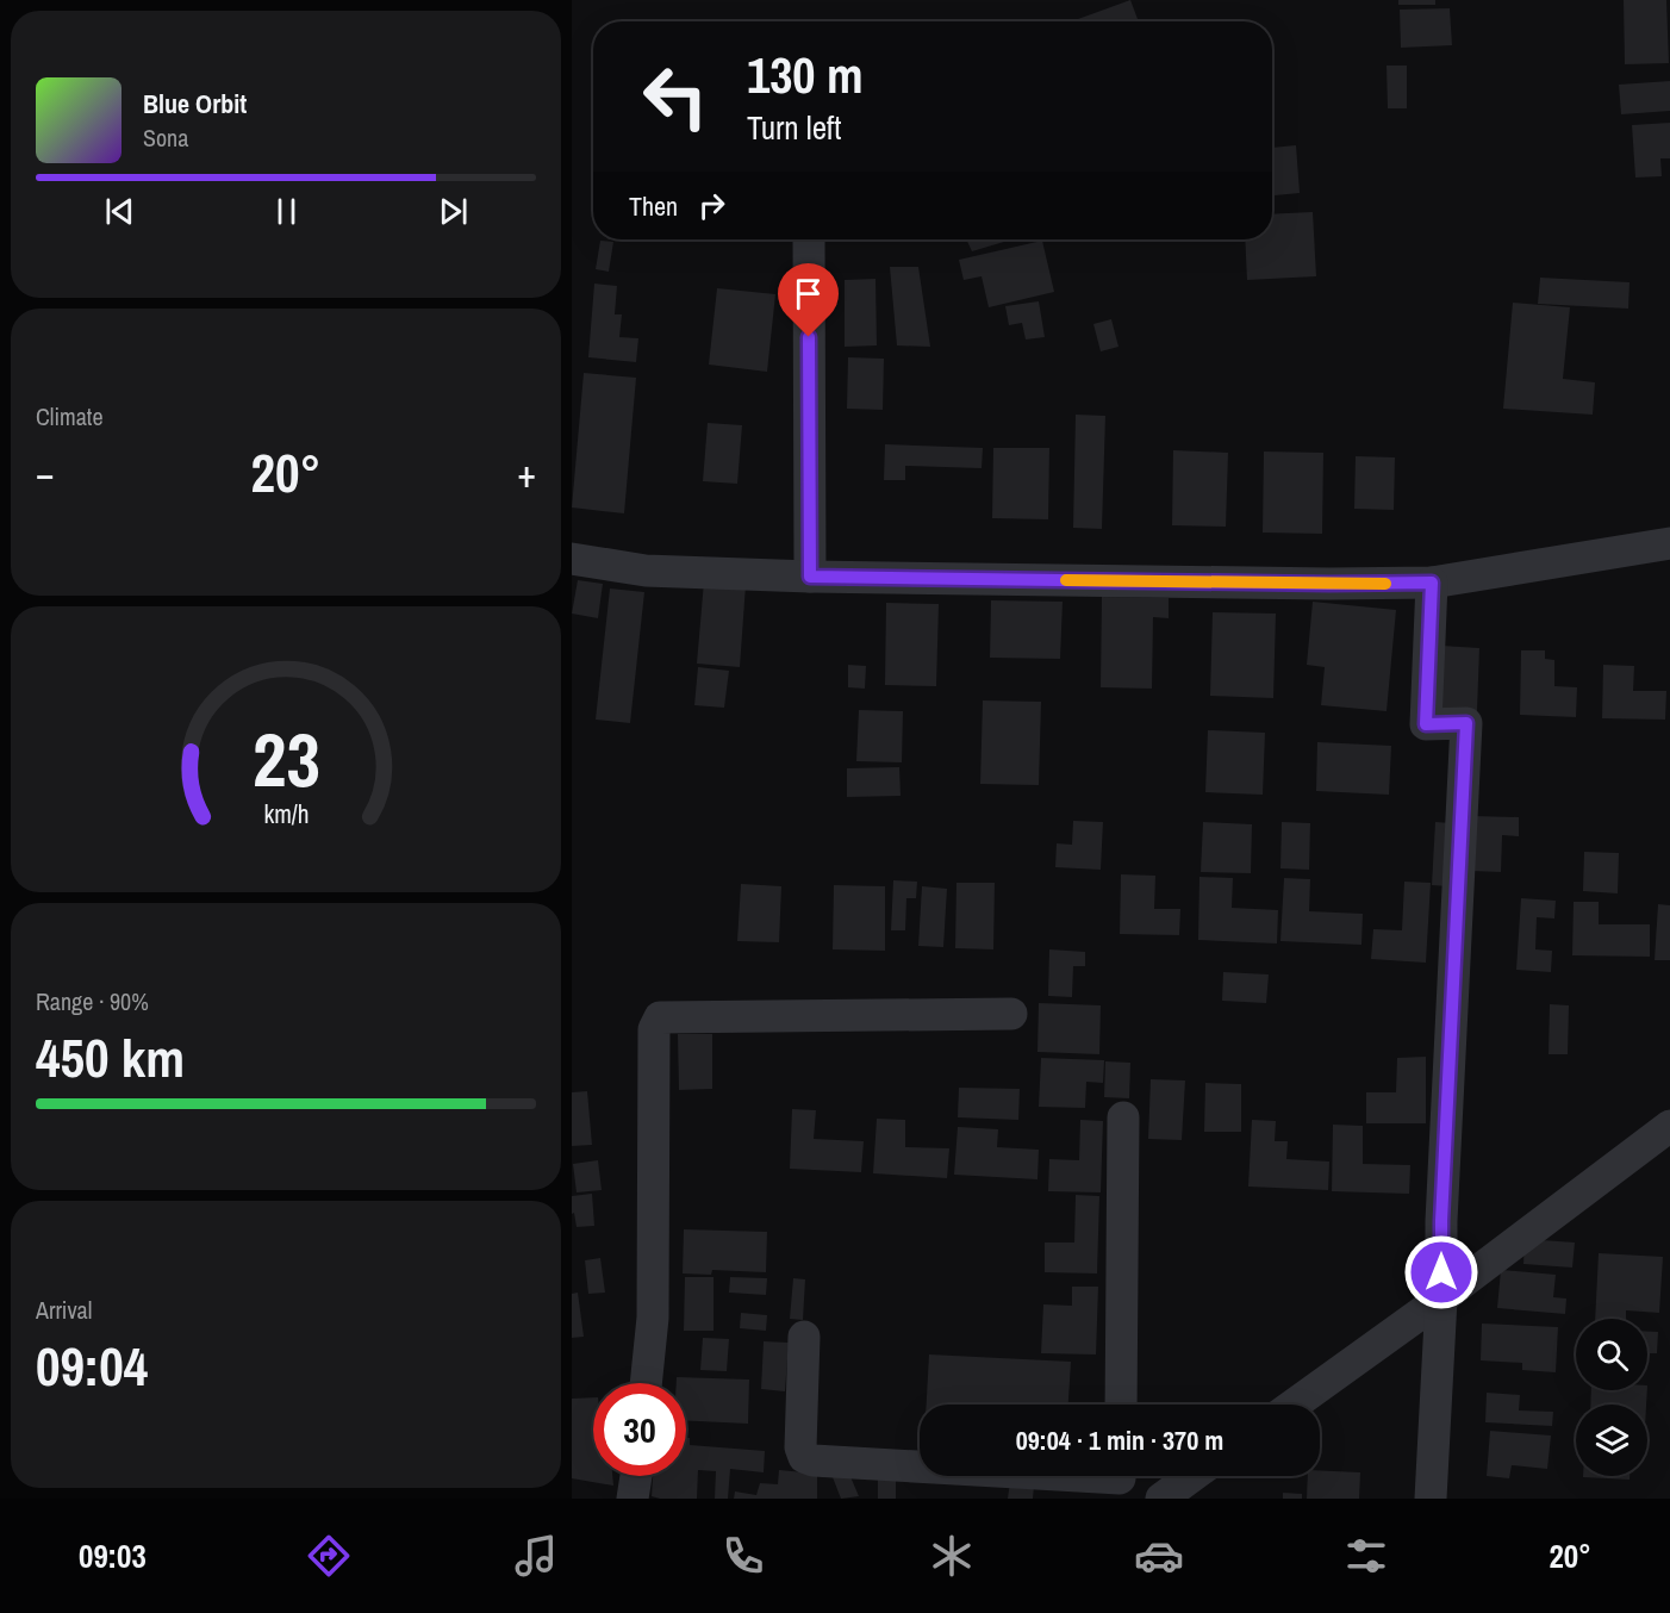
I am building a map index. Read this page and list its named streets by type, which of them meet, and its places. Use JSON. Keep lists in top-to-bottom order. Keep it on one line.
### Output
{"page":{"turn":["130 m","Turn left"],"song":["Blue Orbit","Sona"],"then":"Then","tile":["Climate",["Range · 90%","450 km"],["Arrival","09:04"]],"heat":["−","20°","+"],"limit":"30","trip":"09:04 · 1 min · 370 m","tabs":["09:03","20°"],"gauge":["23","km/h"]}}
